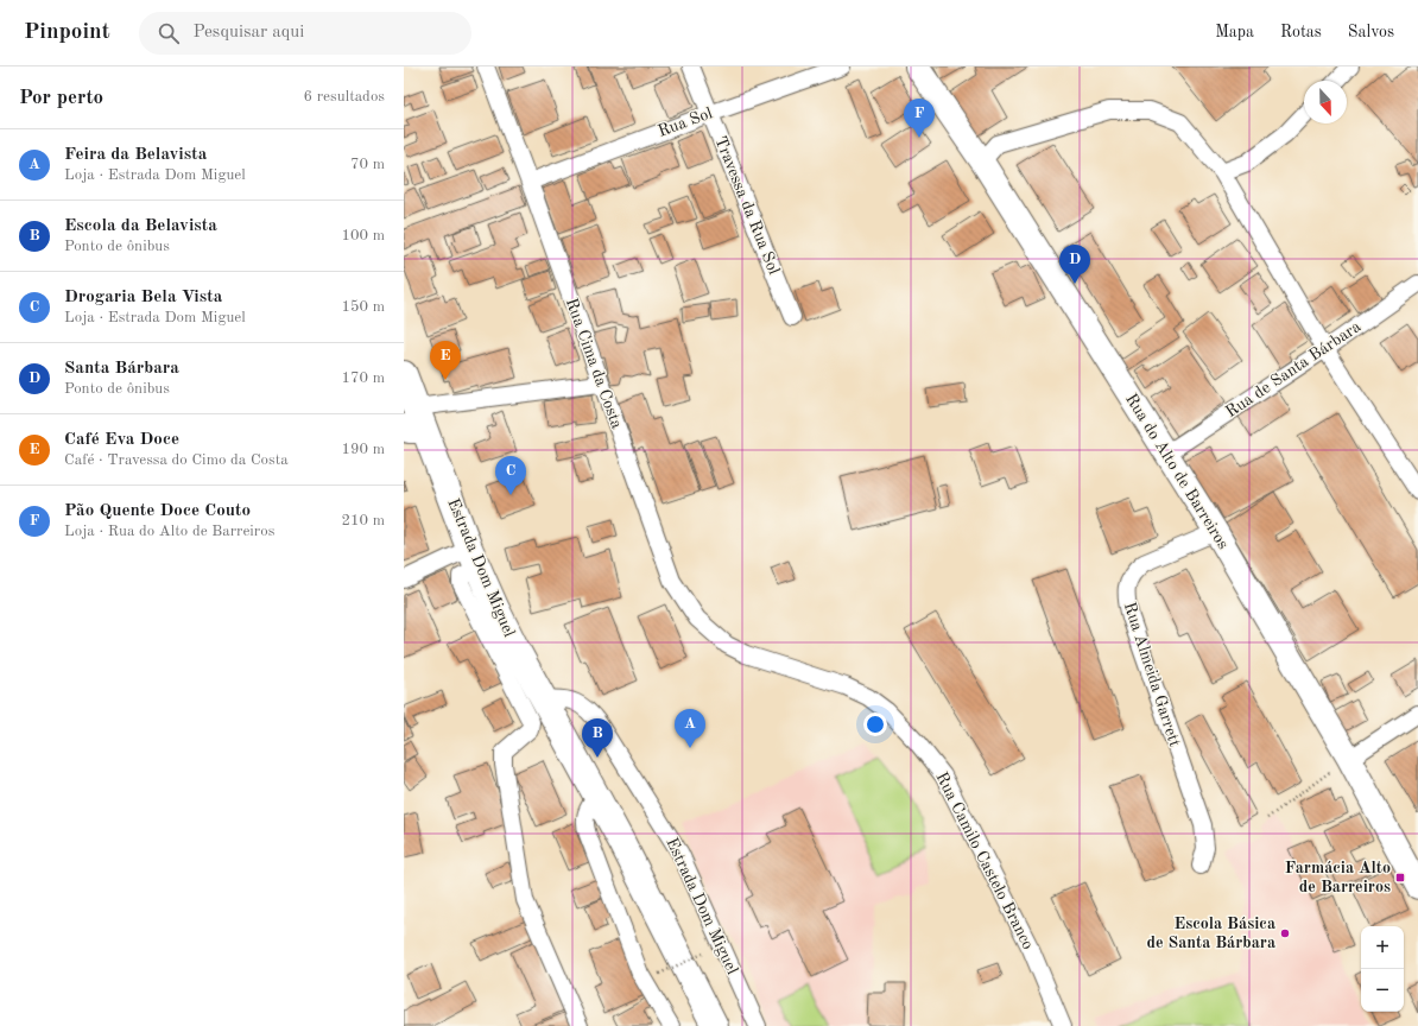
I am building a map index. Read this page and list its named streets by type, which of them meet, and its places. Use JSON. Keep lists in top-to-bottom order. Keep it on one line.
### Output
{"streets":{"main road":["Estrada Dom Miguel"],"street":["Rua Sol","Travessa da Rua Sol","Rua Cima da Costa","Rua de Santa Bárbara","Rua do Alto de Barreiros","Rua Almeida Garrett","Rua Camilo Castelo Branco"]},"crossings":[["Rua Sol","Travessa da Rua Sol"],["Rua Sol","Rua Cima da Costa"],["Rua Cima da Costa","Rua Camilo Castelo Branco"],["Rua de Santa Bárbara","Rua do Alto de Barreiros"],["Rua do Alto de Barreiros","Rua Almeida Garrett"]],"places":{"transit":["Farmácia Alto de Barreiros"],"other":["Escola Básica de Santa Bárbara"]},"north":"bottom","page":{"header":"Pinpoint","search":"Pesquisar aqui","nav":["Mapa","Rotas","Salvos"],"heading":["Por perto","6 resultados"],"pins":["F","D","E","C","A","B"],"list":[{"mark":"A","name":"Feira da Belavista","note":"Loja · Estrada Dom Miguel","value":"70 m"},{"mark":"B","name":"Escola da Belavista","note":"Ponto de ônibus","value":"100 m"},{"mark":"C","name":"Drogaria Bela Vista","note":"Loja · Estrada Dom Miguel","value":"150 m"},{"mark":"D","name":"Santa Bárbara","note":"Ponto de ônibus","value":"170 m"},{"mark":"E","name":"Café Eva Doce","note":"Café · Travessa do Cimo da Costa","value":"190 m"},{"mark":"F","name":"Pão Quente Doce Couto","note":"Loja · Rua do Alto de Barreiros","value":"210 m"}],"map_buttons":["+","−"]}}
